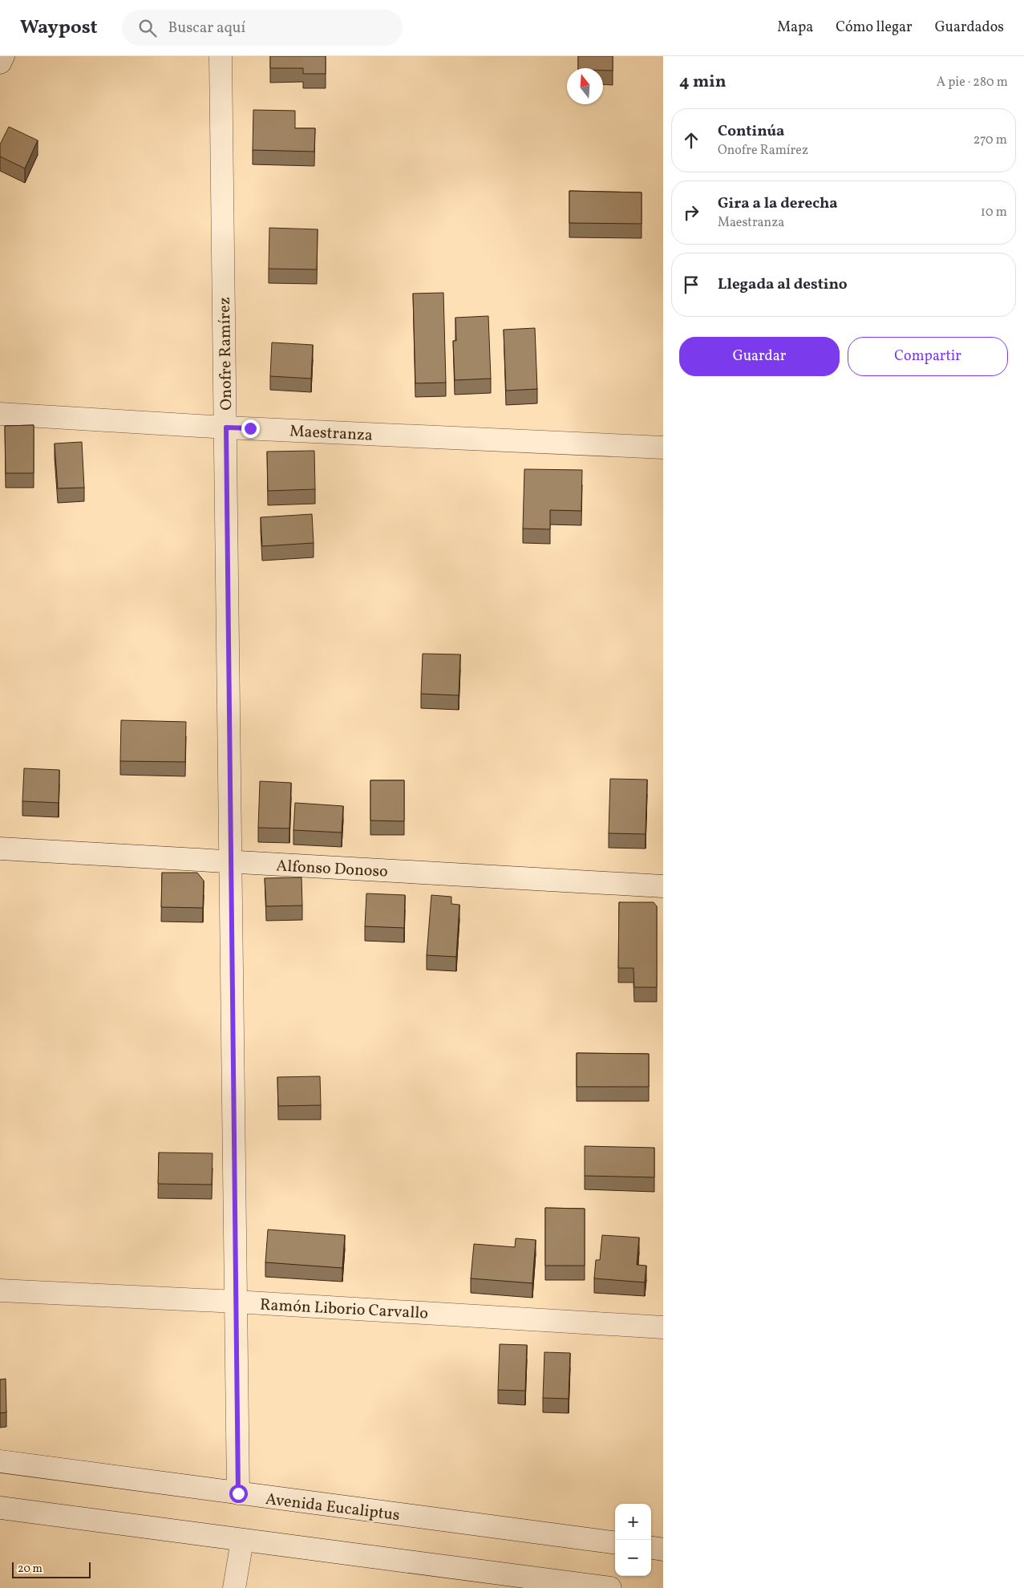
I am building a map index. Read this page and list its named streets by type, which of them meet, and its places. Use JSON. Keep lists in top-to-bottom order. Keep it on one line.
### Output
{"streets":{"street":["Onofre Ramírez","Maestranza","Alfonso Donoso","Ramón Liborio Carvallo","Avenida Eucaliptus"]},"crossings":[["Onofre Ramírez","Maestranza"],["Onofre Ramírez","Alfonso Donoso"],["Onofre Ramírez","Ramón Liborio Carvallo"],["Onofre Ramírez","Avenida Eucaliptus"]],"scale_bar":"20 m","north":"top","page":{"header":"Waypost","search":"Buscar aquí","nav":["Mapa","Cómo llegar","Guardados"],"heading":["4 min","A pie · 280 m"],"list":[["Continúa","Onofre Ramírez","270 m"],["Gira a la derecha","Maestranza","10 m"],"Llegada al destino"],"buttons":["Guardar","Compartir"],"map_buttons":["+","−"],"scale":"20 m"}}
